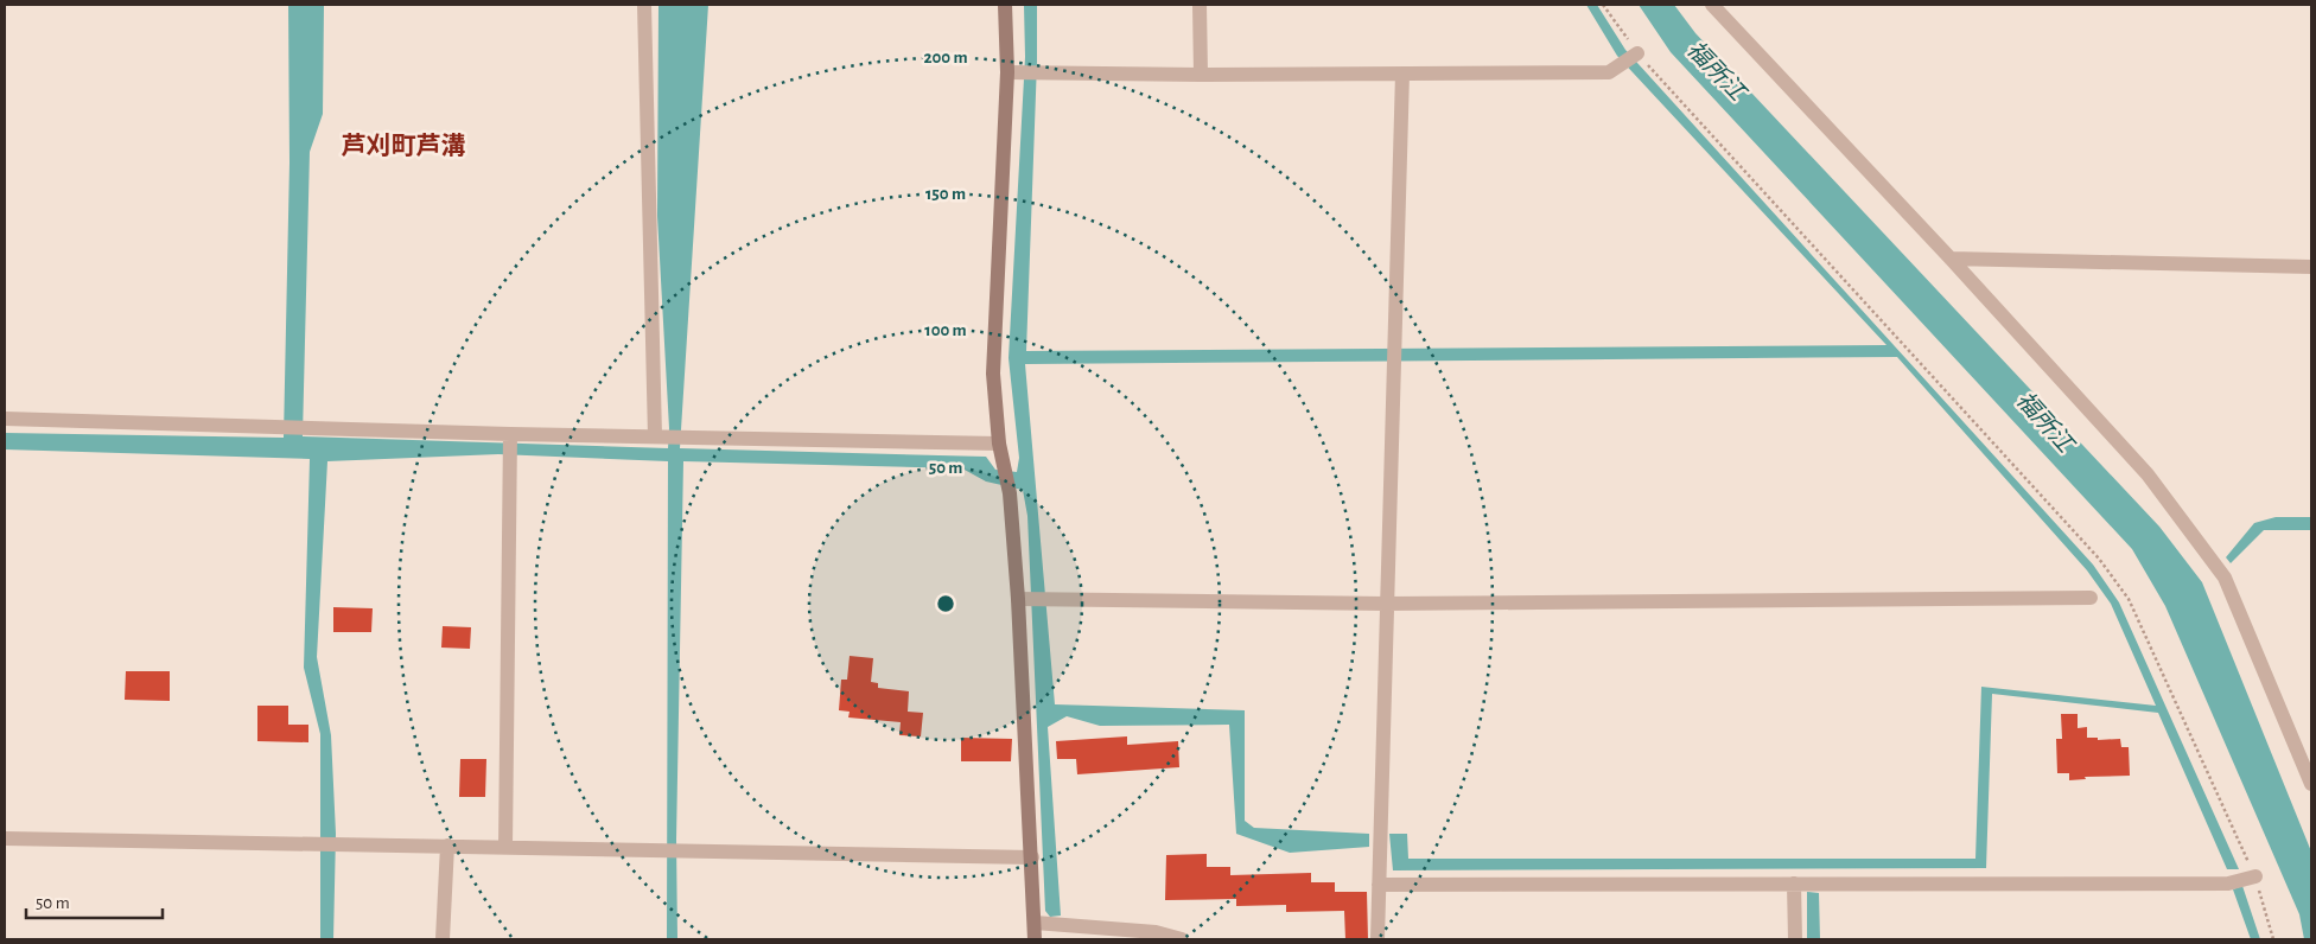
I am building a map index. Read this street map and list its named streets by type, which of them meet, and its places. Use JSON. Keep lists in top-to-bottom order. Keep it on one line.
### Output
{"districts":["芦刈町芦溝"],"water":["福所江"],"scale_bar":"50 m","rings":["200 m","150 m","100 m","50 m"]}
